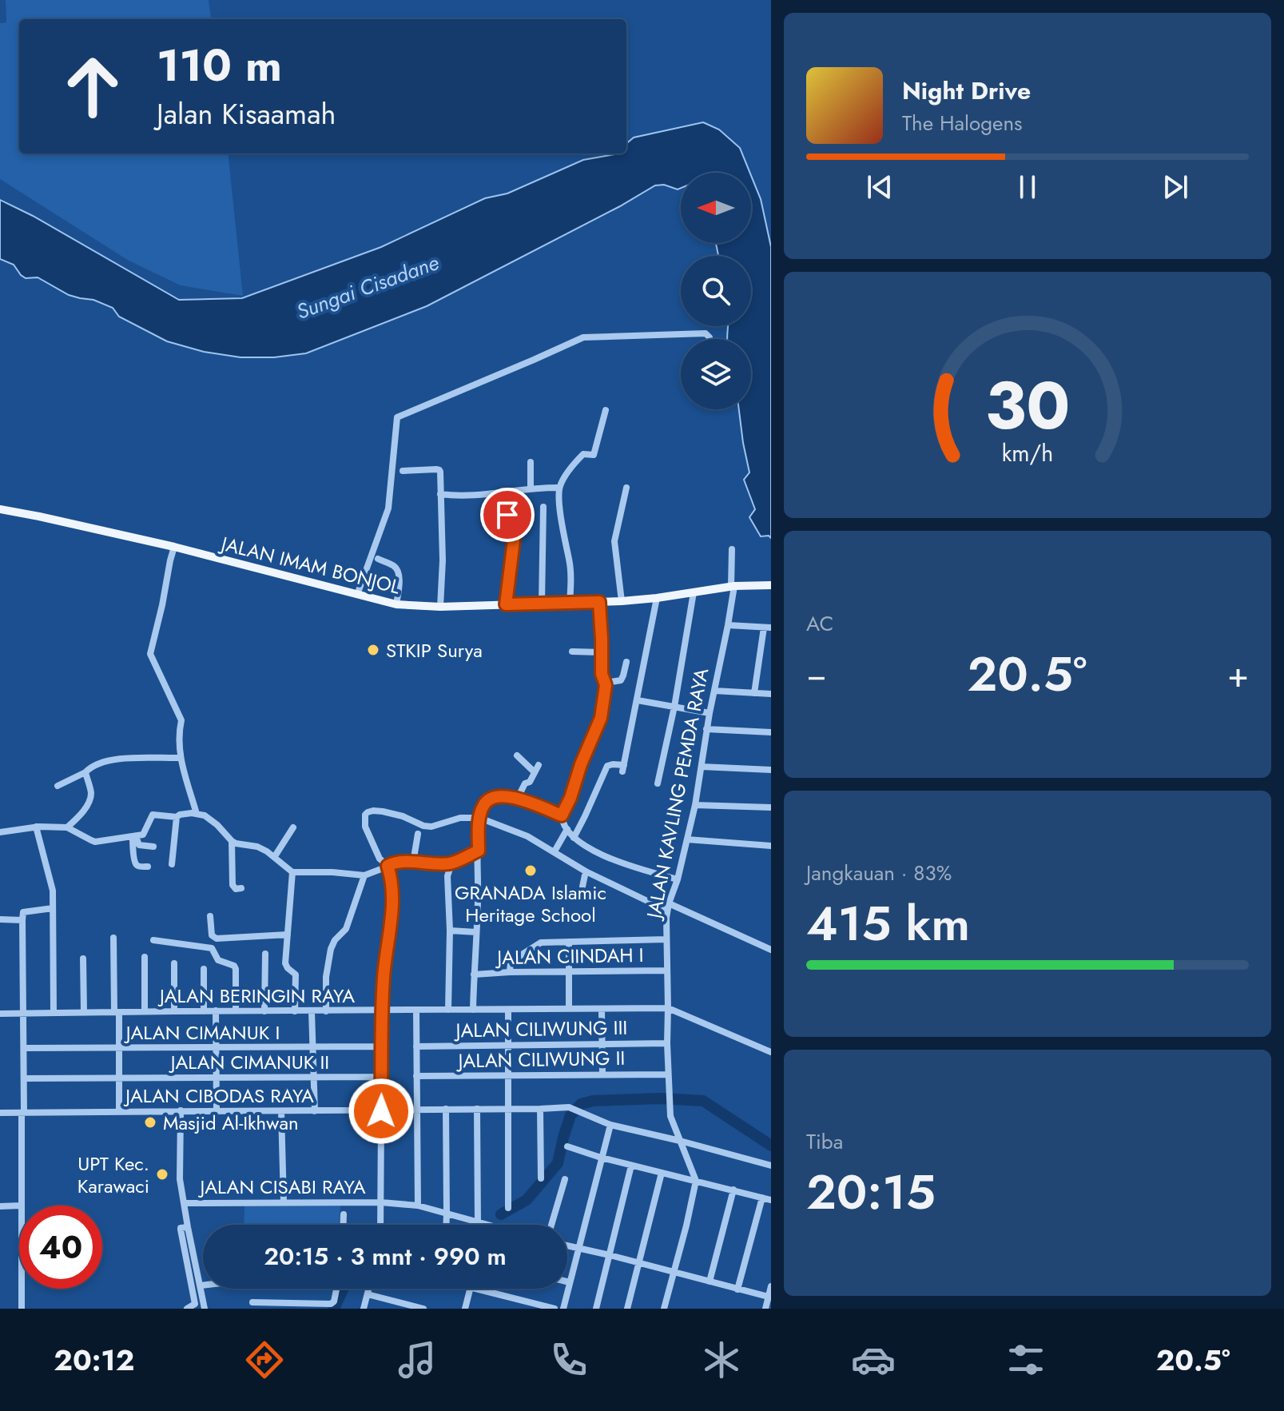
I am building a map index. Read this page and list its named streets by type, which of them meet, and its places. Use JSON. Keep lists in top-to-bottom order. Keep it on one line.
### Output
{"streets":{"main road":["JALAN IMAM BONJOL"],"street":["JALAN KAVLING PEMDA RAYA","JALAN CIINDAH I","JALAN BERINGIN RAYA","JALAN CILIWUNG III","JALAN CIMANUK I","JALAN CILIWUNG II","JALAN CIMANUK II","JALAN CIBODAS RAYA","JALAN CISABI RAYA"]},"crossings":[["JALAN IMAM BONJOL","JALAN KAVLING PEMDA RAYA"],["JALAN KAVLING PEMDA RAYA","JALAN CIINDAH I"],["JALAN KAVLING PEMDA RAYA","JALAN BERINGIN RAYA"],["JALAN KAVLING PEMDA RAYA","JALAN CILIWUNG III"],["JALAN KAVLING PEMDA RAYA","JALAN CILIWUNG II"]],"water":["Sungai Cisadane"],"places":["STKIP Surya","GRANADA Islamic Heritage School","Masjid Al-Ikhwan","UPT Kec. Karawaci"],"north":"left","page":{"turn":["110 m","Jalan Kisaamah"],"song":["Night Drive","The Halogens"],"tile":["AC",["Jangkauan · 83%","415 km"],["Tiba","20:15"]],"heat":["−","20.5°","+"],"limit":"40","trip":"20:15 · 3 mnt · 990 m","tabs":["20:12","20.5°"],"gauge":["30","km/h"]}}
